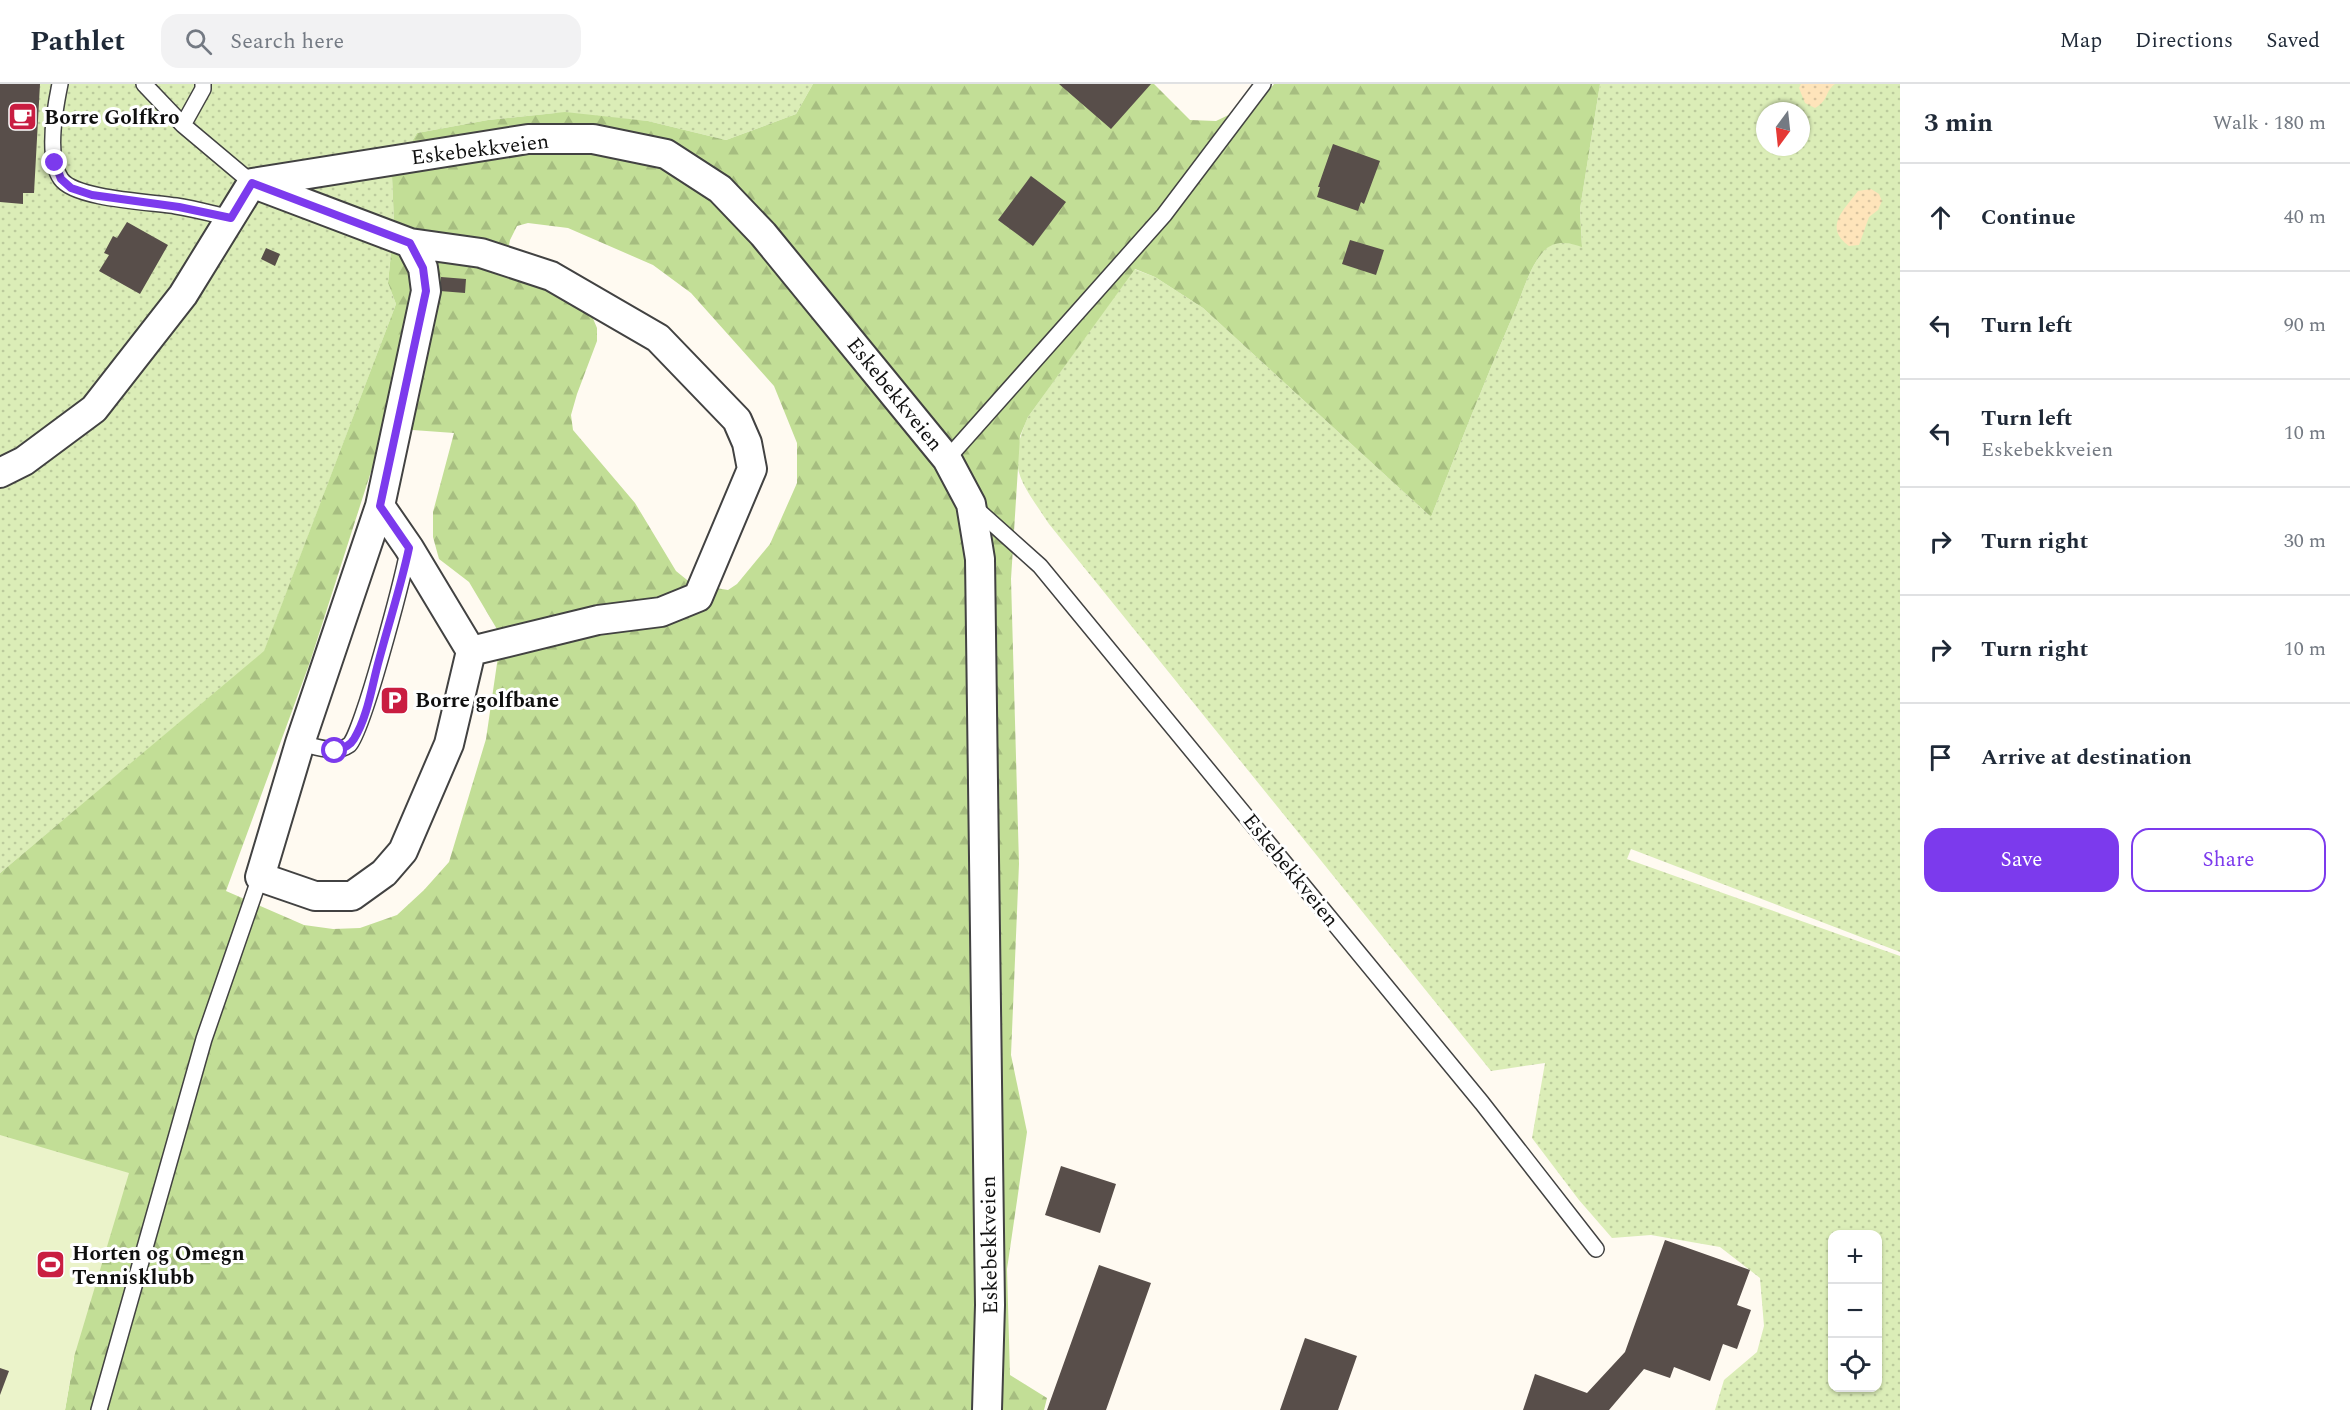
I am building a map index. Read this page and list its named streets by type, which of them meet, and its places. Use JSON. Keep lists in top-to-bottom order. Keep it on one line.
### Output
{"streets":{"street":["Eskebekkveien"]},"places":{"cafe":["Borre Golfkro"],"parking":["Borre golfbane"],"sports":["Horten og Omegn Tennisklubb"]},"north":"bottom","page":{"header":"Pathlet","search":"Search here","nav":["Map","Directions","Saved"],"heading":["3 min","Walk · 180 m"],"list":[["Continue","40 m"],["Turn left","90 m"],["Turn left","Eskebekkveien","10 m"],["Turn right","30 m"],["Turn right","10 m"],"Arrive at destination"],"buttons":["Save","Share"],"map_buttons":["+","−"]}}
